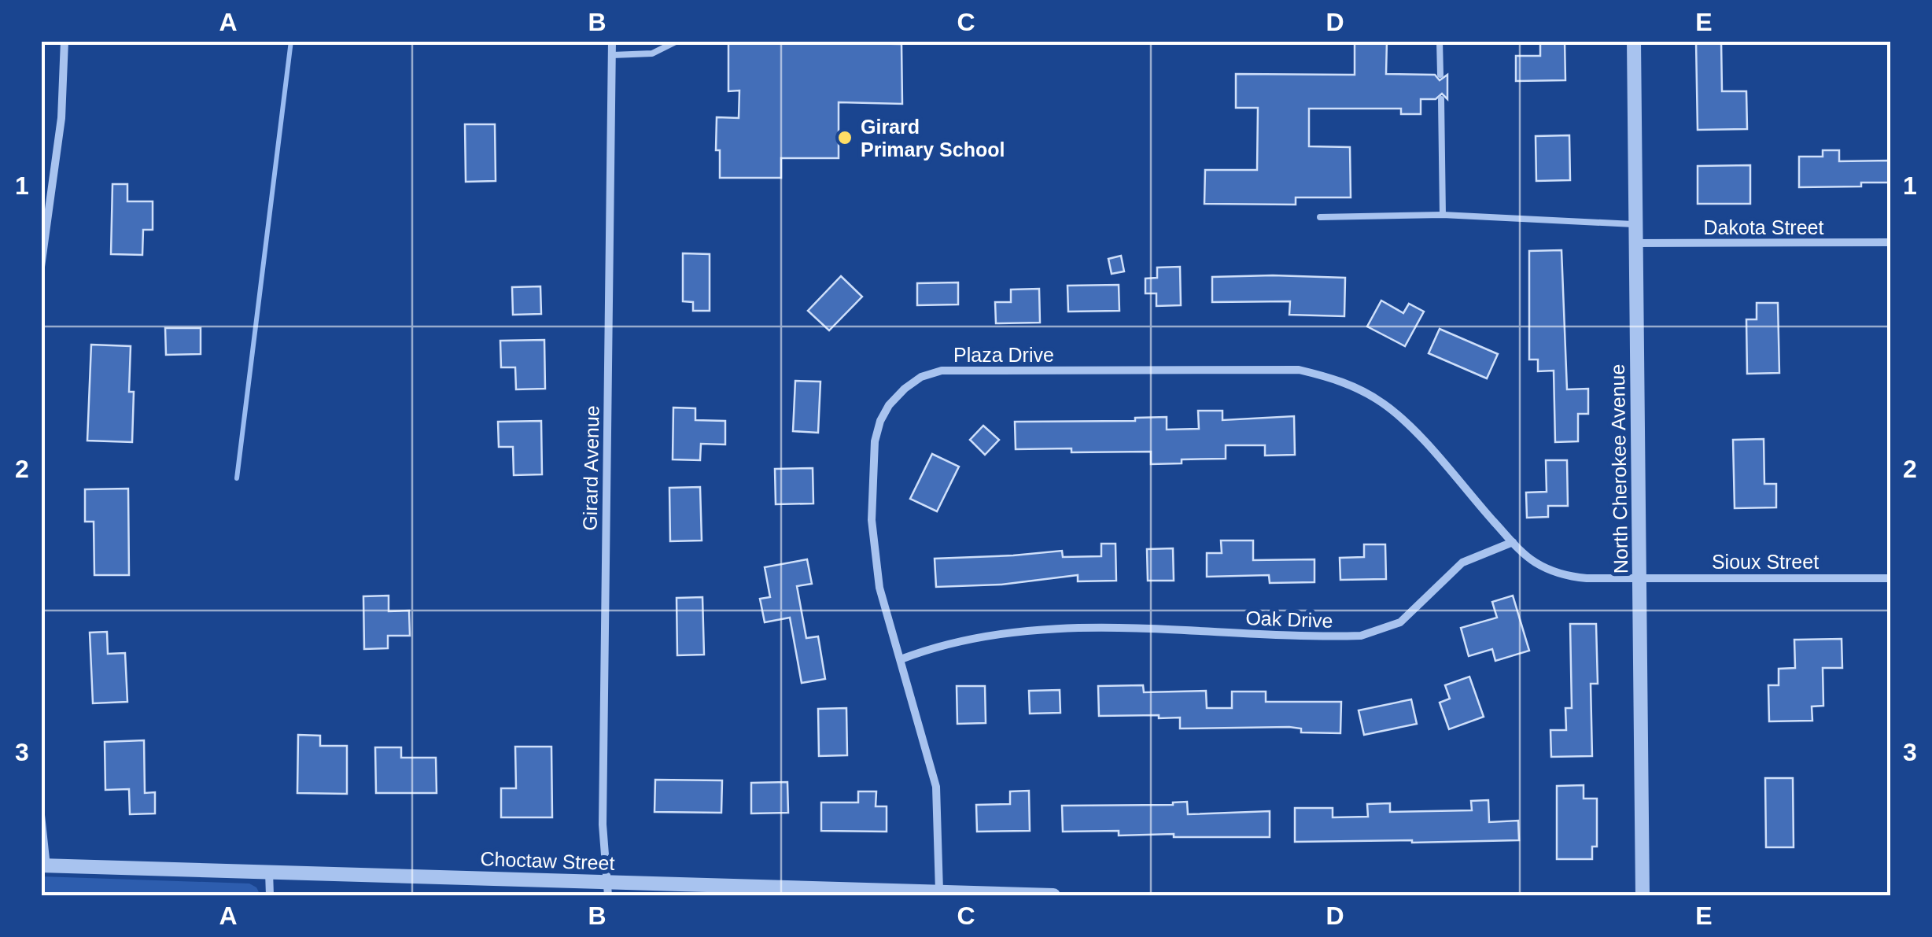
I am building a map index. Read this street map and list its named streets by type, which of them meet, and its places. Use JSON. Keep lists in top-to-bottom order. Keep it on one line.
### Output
{"streets":{"street":["Dakota Street","Plaza Drive","Girard Avenue","North Cherokee Avenue","Sioux Street","Oak Drive","Choctaw Street"]},"crossings":[["Dakota Street","North Cherokee Avenue"],["Plaza Drive","Oak Drive"],["Plaza Drive","Choctaw Street"],["Girard Avenue","Choctaw Street"],["North Cherokee Avenue","Sioux Street"]],"places":["Girard Primary School"],"grid":{"columns":["A","B","C","D","E"],"rows":["1","2","3"]}}
